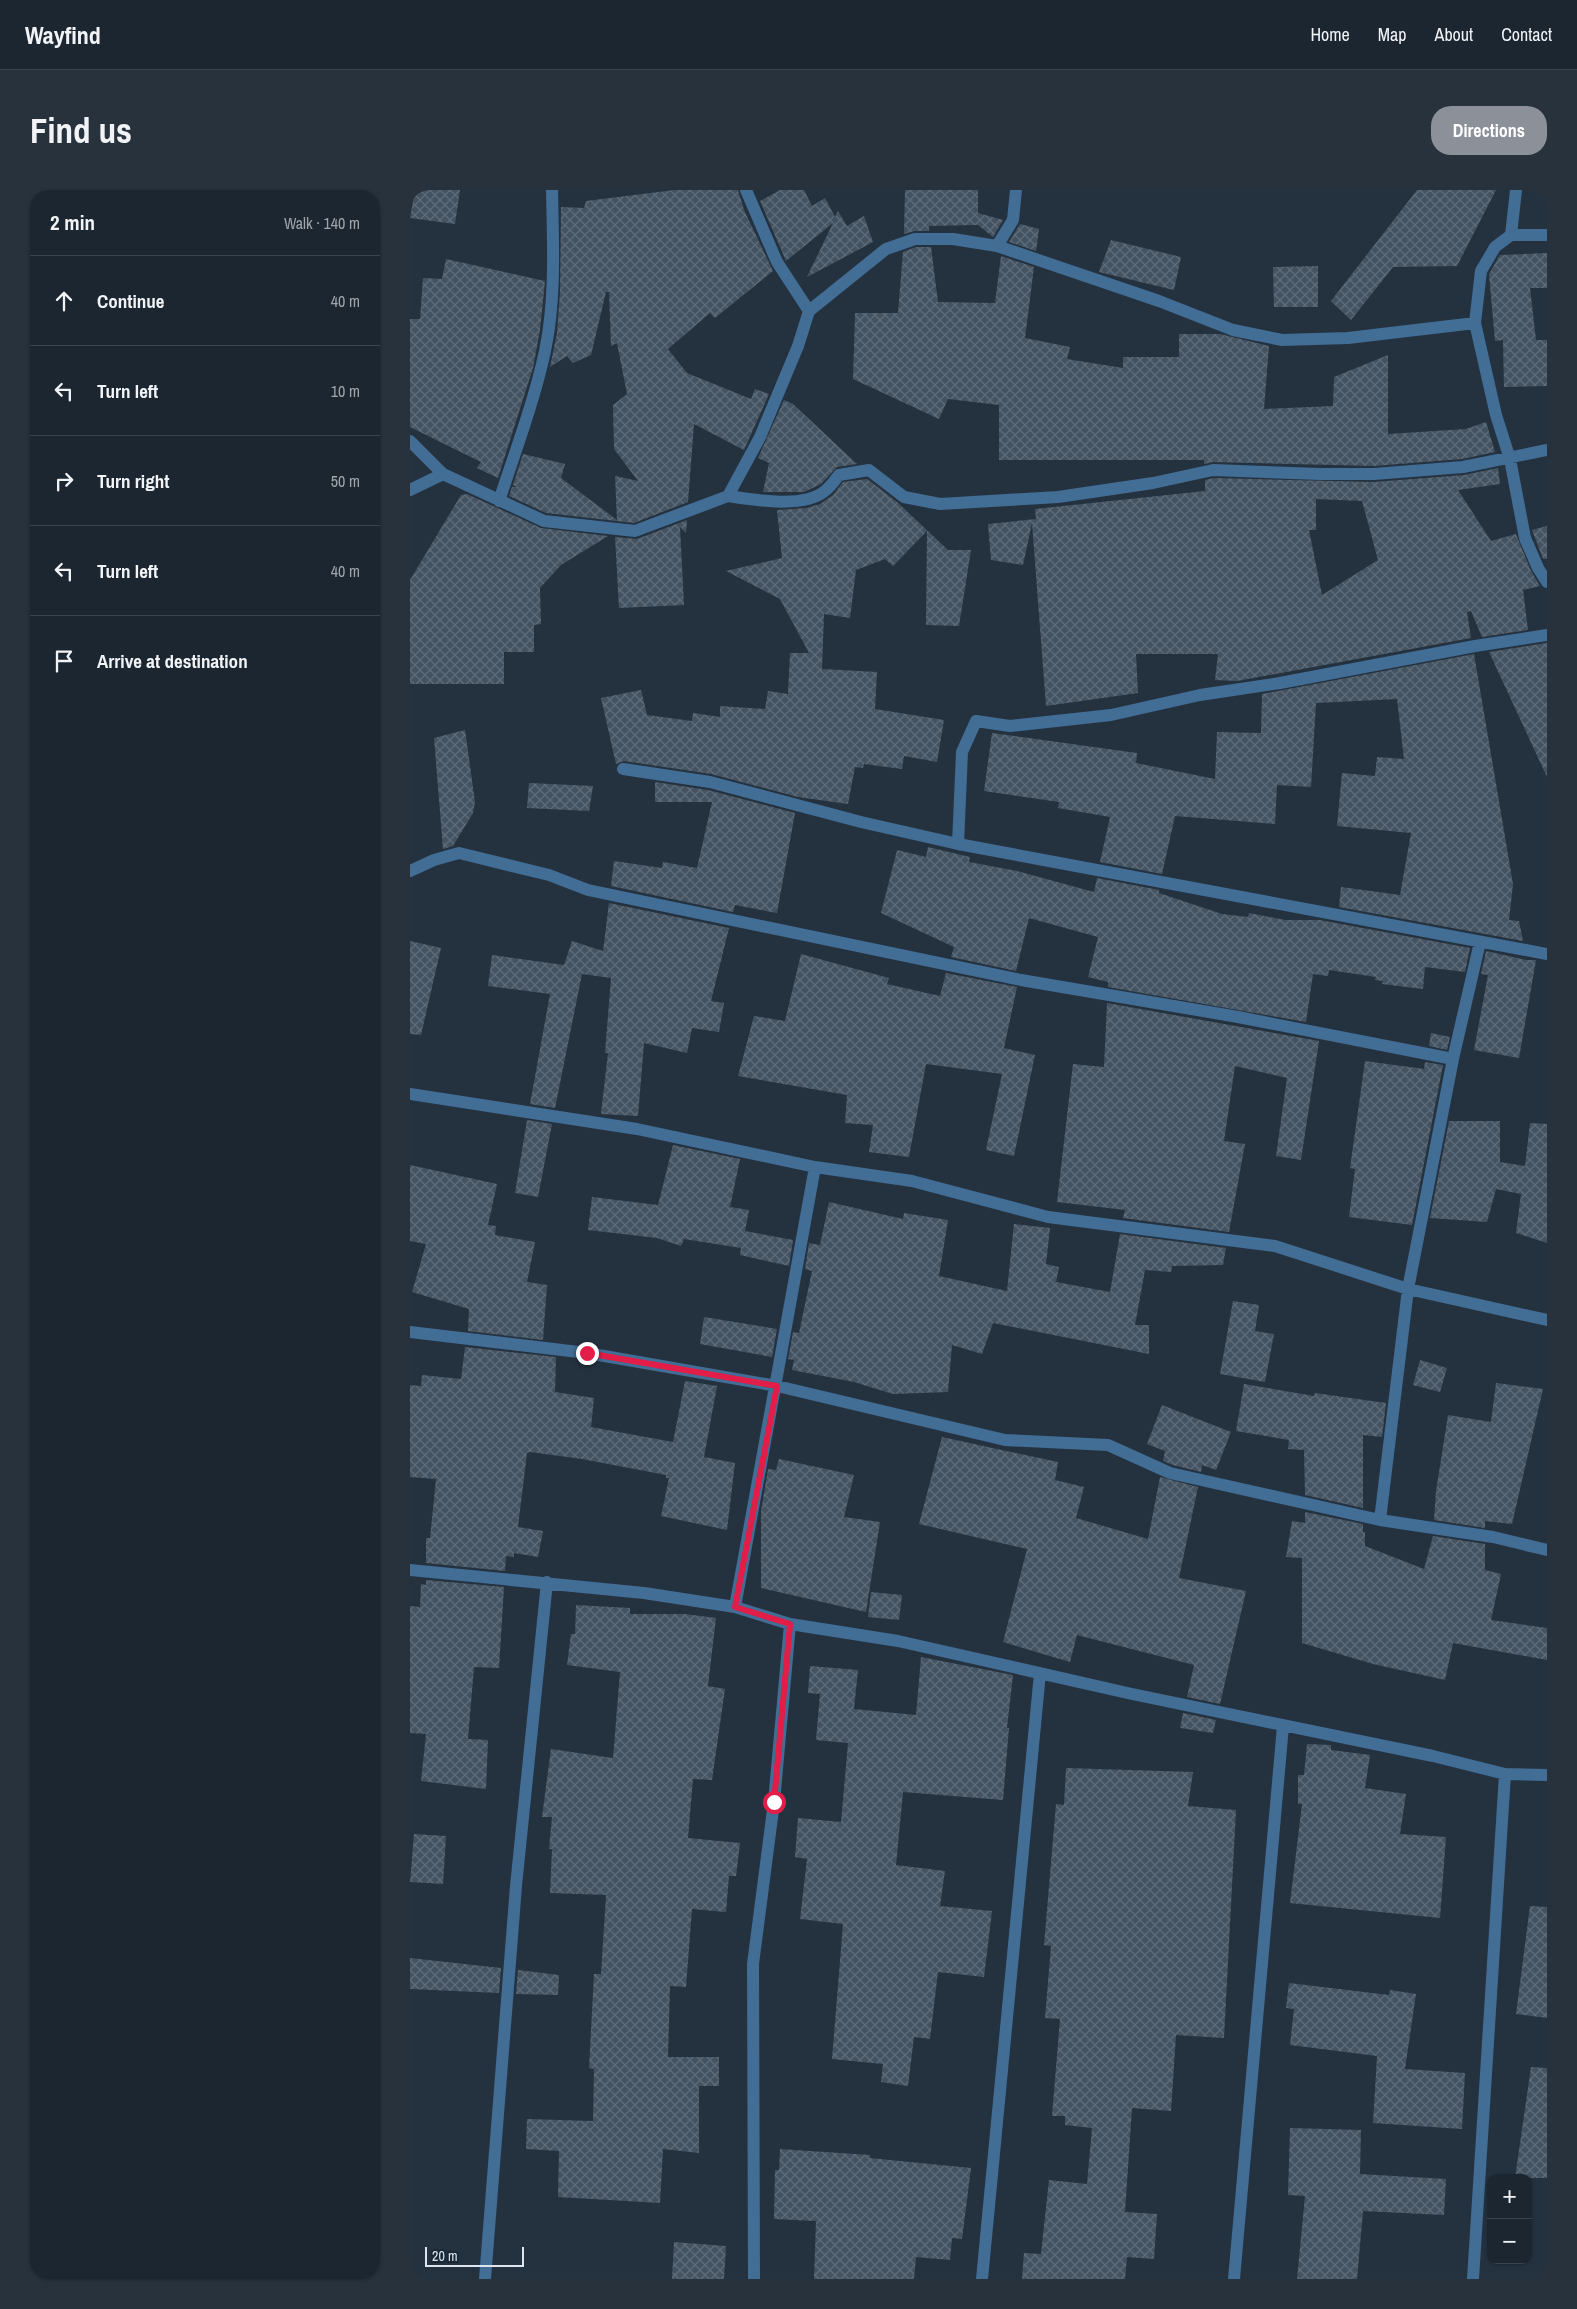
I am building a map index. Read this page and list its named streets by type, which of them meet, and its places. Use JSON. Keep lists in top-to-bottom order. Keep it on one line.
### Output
{"scale_bar":"20 m","page":{"header":"Wayfind","nav":["Home","Map","About","Contact"],"buttons":"Directions","title":"Find us","heading":["2 min","Walk · 140 m"],"list":[["Continue","40 m"],["Turn left","10 m"],["Turn right","50 m"],["Turn left","40 m"],"Arrive at destination"],"map_buttons":["+","−"],"scale":"20 m"}}
